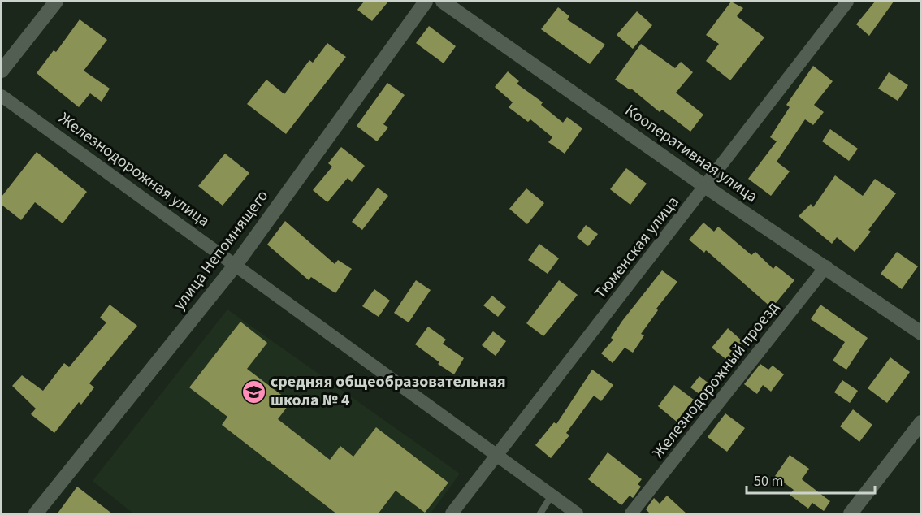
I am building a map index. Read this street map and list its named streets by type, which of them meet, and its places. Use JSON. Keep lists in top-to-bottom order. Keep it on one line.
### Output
{"streets":{"street":["Кооперативная улица","Железнодорожная улица","Тюменская улица","улица Непомнящего","Железнодорожный проезд"]},"crossings":[["Кооперативная улица","Тюменская улица"],["Кооперативная улица","Железнодорожный проезд"],["Железнодорожная улица","Тюменская улица"],["Железнодорожная улица","улица Непомнящего"]],"places":{"school or university":["средняя общеобразовательная школа № 4"]},"scale_bar":"50 m"}
